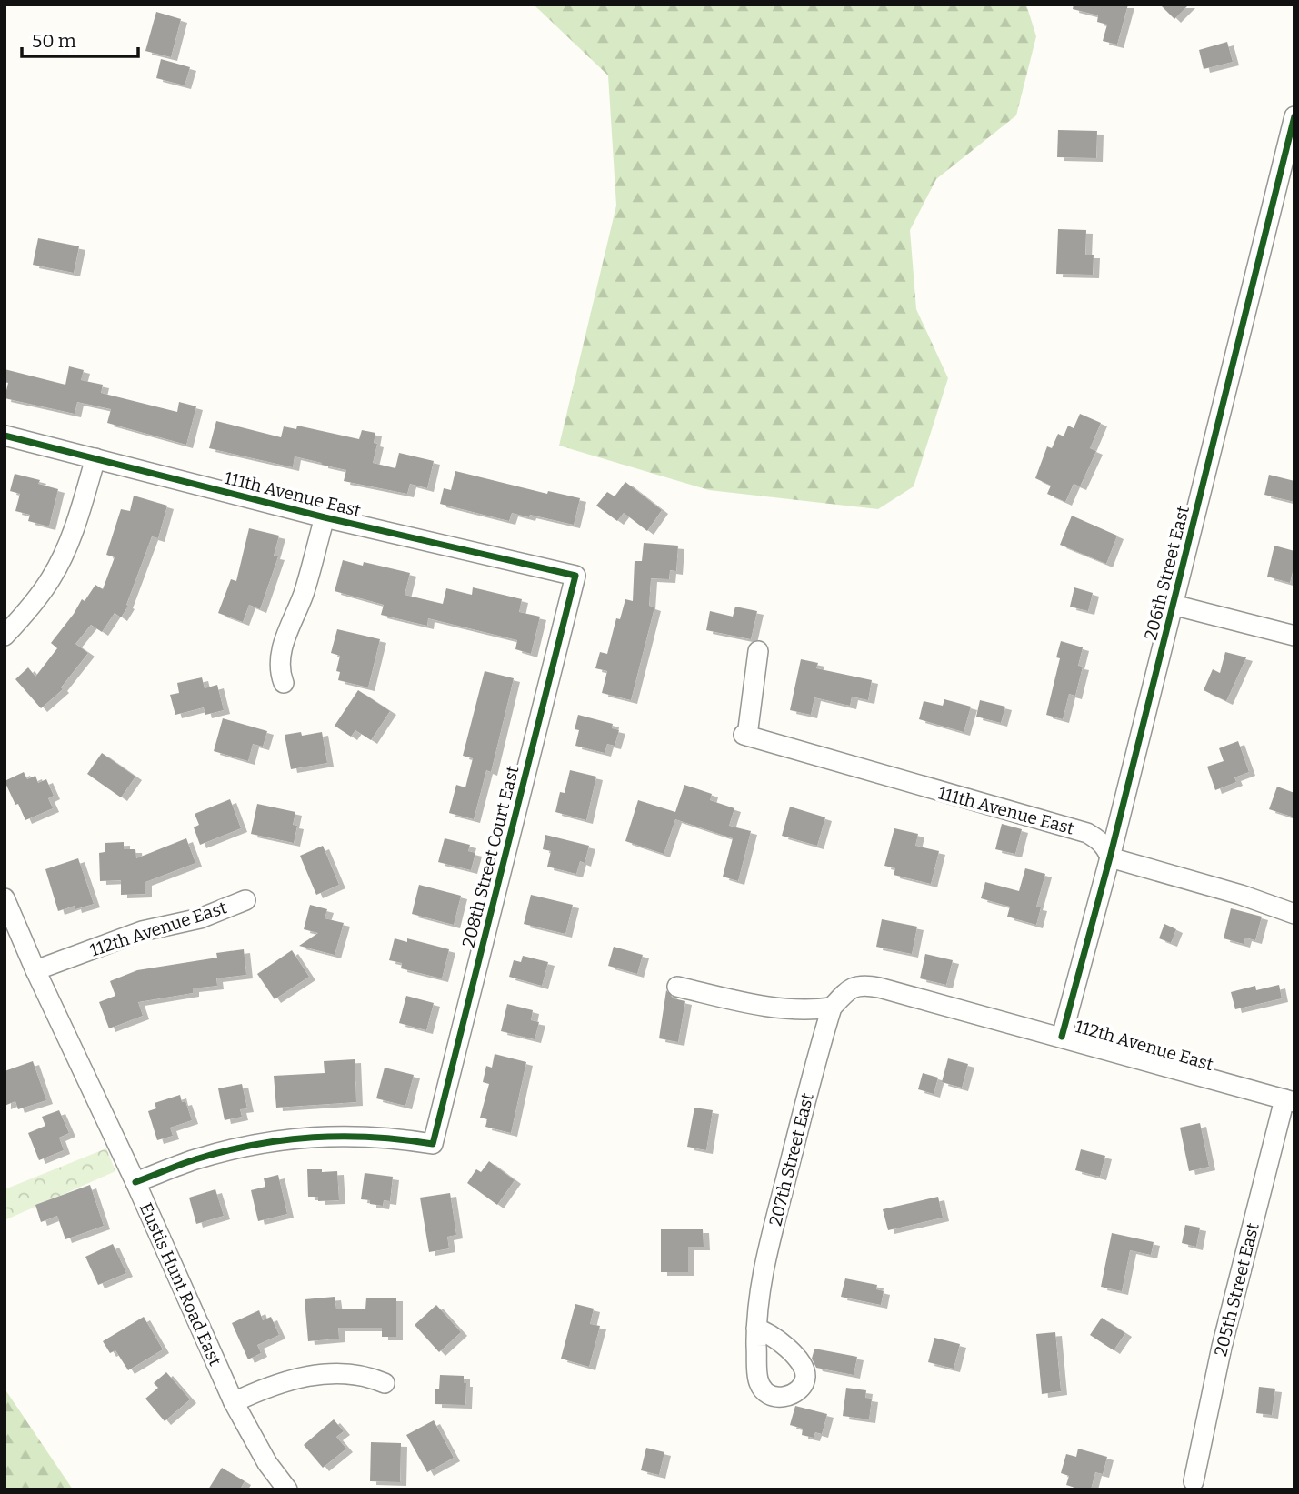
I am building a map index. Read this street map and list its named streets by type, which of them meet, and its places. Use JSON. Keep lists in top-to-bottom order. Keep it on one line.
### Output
{"streets":{"street":["111th Avenue East","206th Street East","208th Street Court East","112th Avenue East","207th Street East","Eustis Hunt Road East","205th Street East"]},"crossings":[["111th Avenue East","206th Street East"],["111th Avenue East","208th Street Court East"],["206th Street East","112th Avenue East"],["208th Street Court East","Eustis Hunt Road East"],["112th Avenue East","207th Street East"],["112th Avenue East","Eustis Hunt Road East"],["112th Avenue East","205th Street East"]],"scale_bar":"50 m"}
